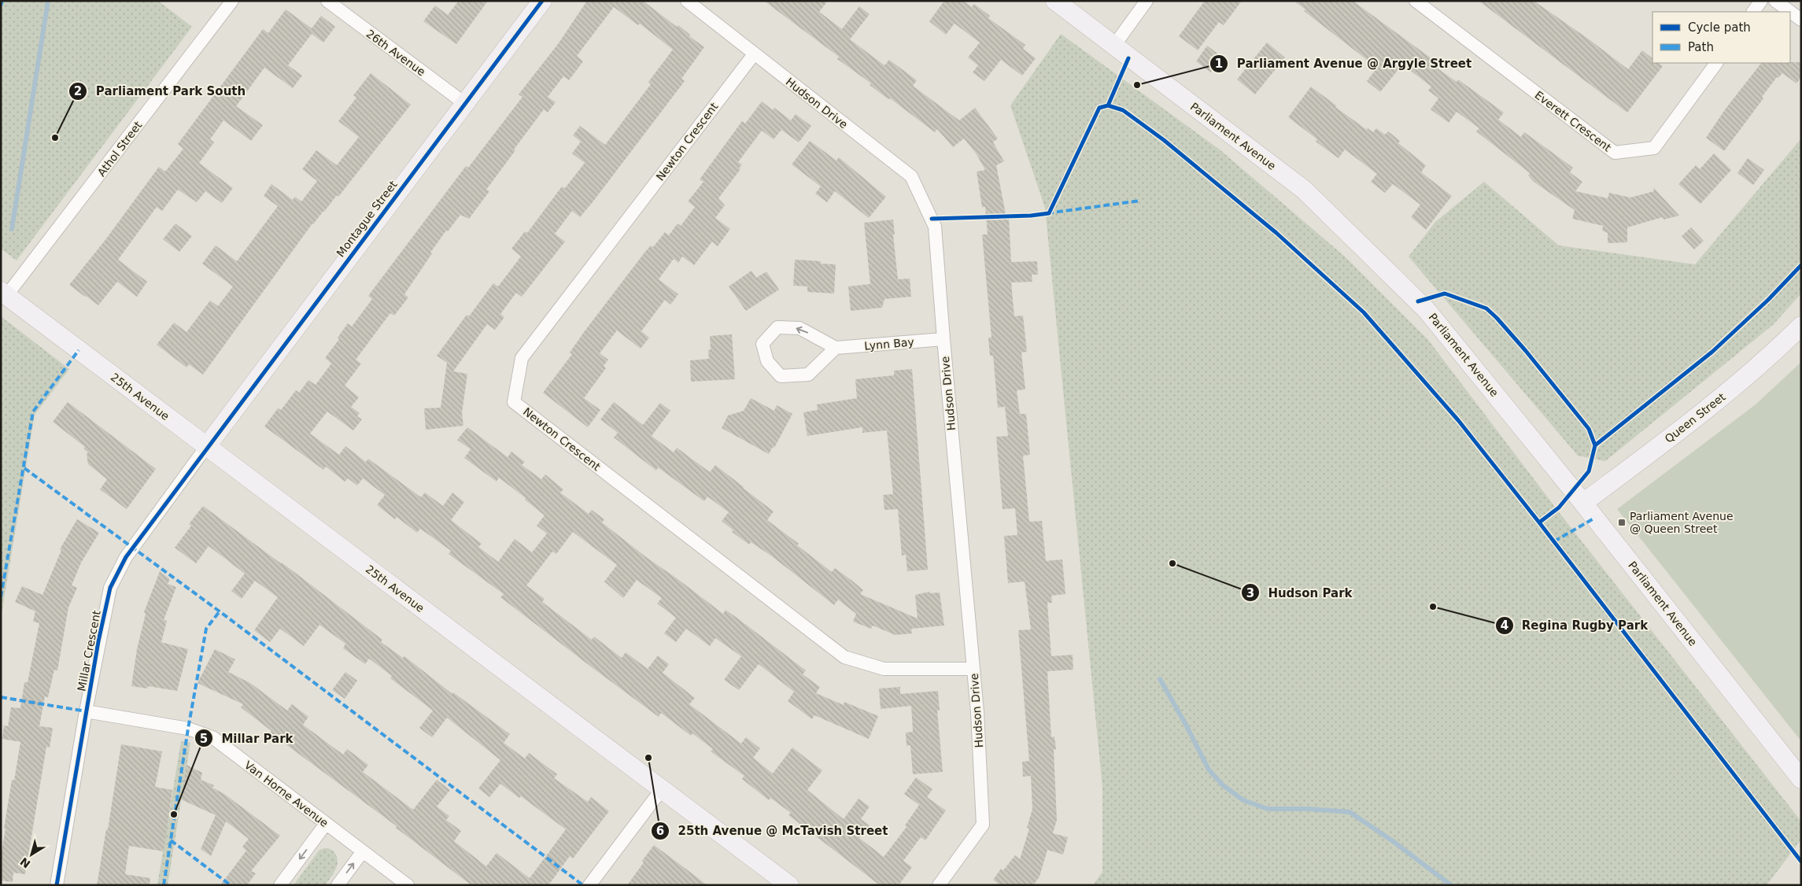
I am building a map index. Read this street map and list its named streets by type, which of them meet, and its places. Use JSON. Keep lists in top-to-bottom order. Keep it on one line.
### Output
{"streets":{"street":["26th Avenue","Hudson Drive","Everett Crescent","Parliament Avenue","Newton Crescent","Athol Street","Montague Street","Lynn Bay","25th Avenue","Queen Street","Millar Crescent","Van Horne Avenue"]},"crossings":[["26th Avenue","Montague Street"],["Hudson Drive","Newton Crescent"],["Hudson Drive","Lynn Bay"],["Parliament Avenue","Queen Street"],["Athol Street","25th Avenue"],["Montague Street","25th Avenue"],["Montague Street","Millar Crescent"],["25th Avenue","Millar Crescent"],["Millar Crescent","Van Horne Avenue"]],"places":{"other":["Parliament Avenue @ Argyle Street","Parliament Park South","Hudson Park","Regina Rugby Park","25th Avenue @ McTavish Street","Millar Park"],"transit":["Parliament Avenue @ Queen Street"]},"legend":["Cycle path","Path"],"north":"bottom left"}
